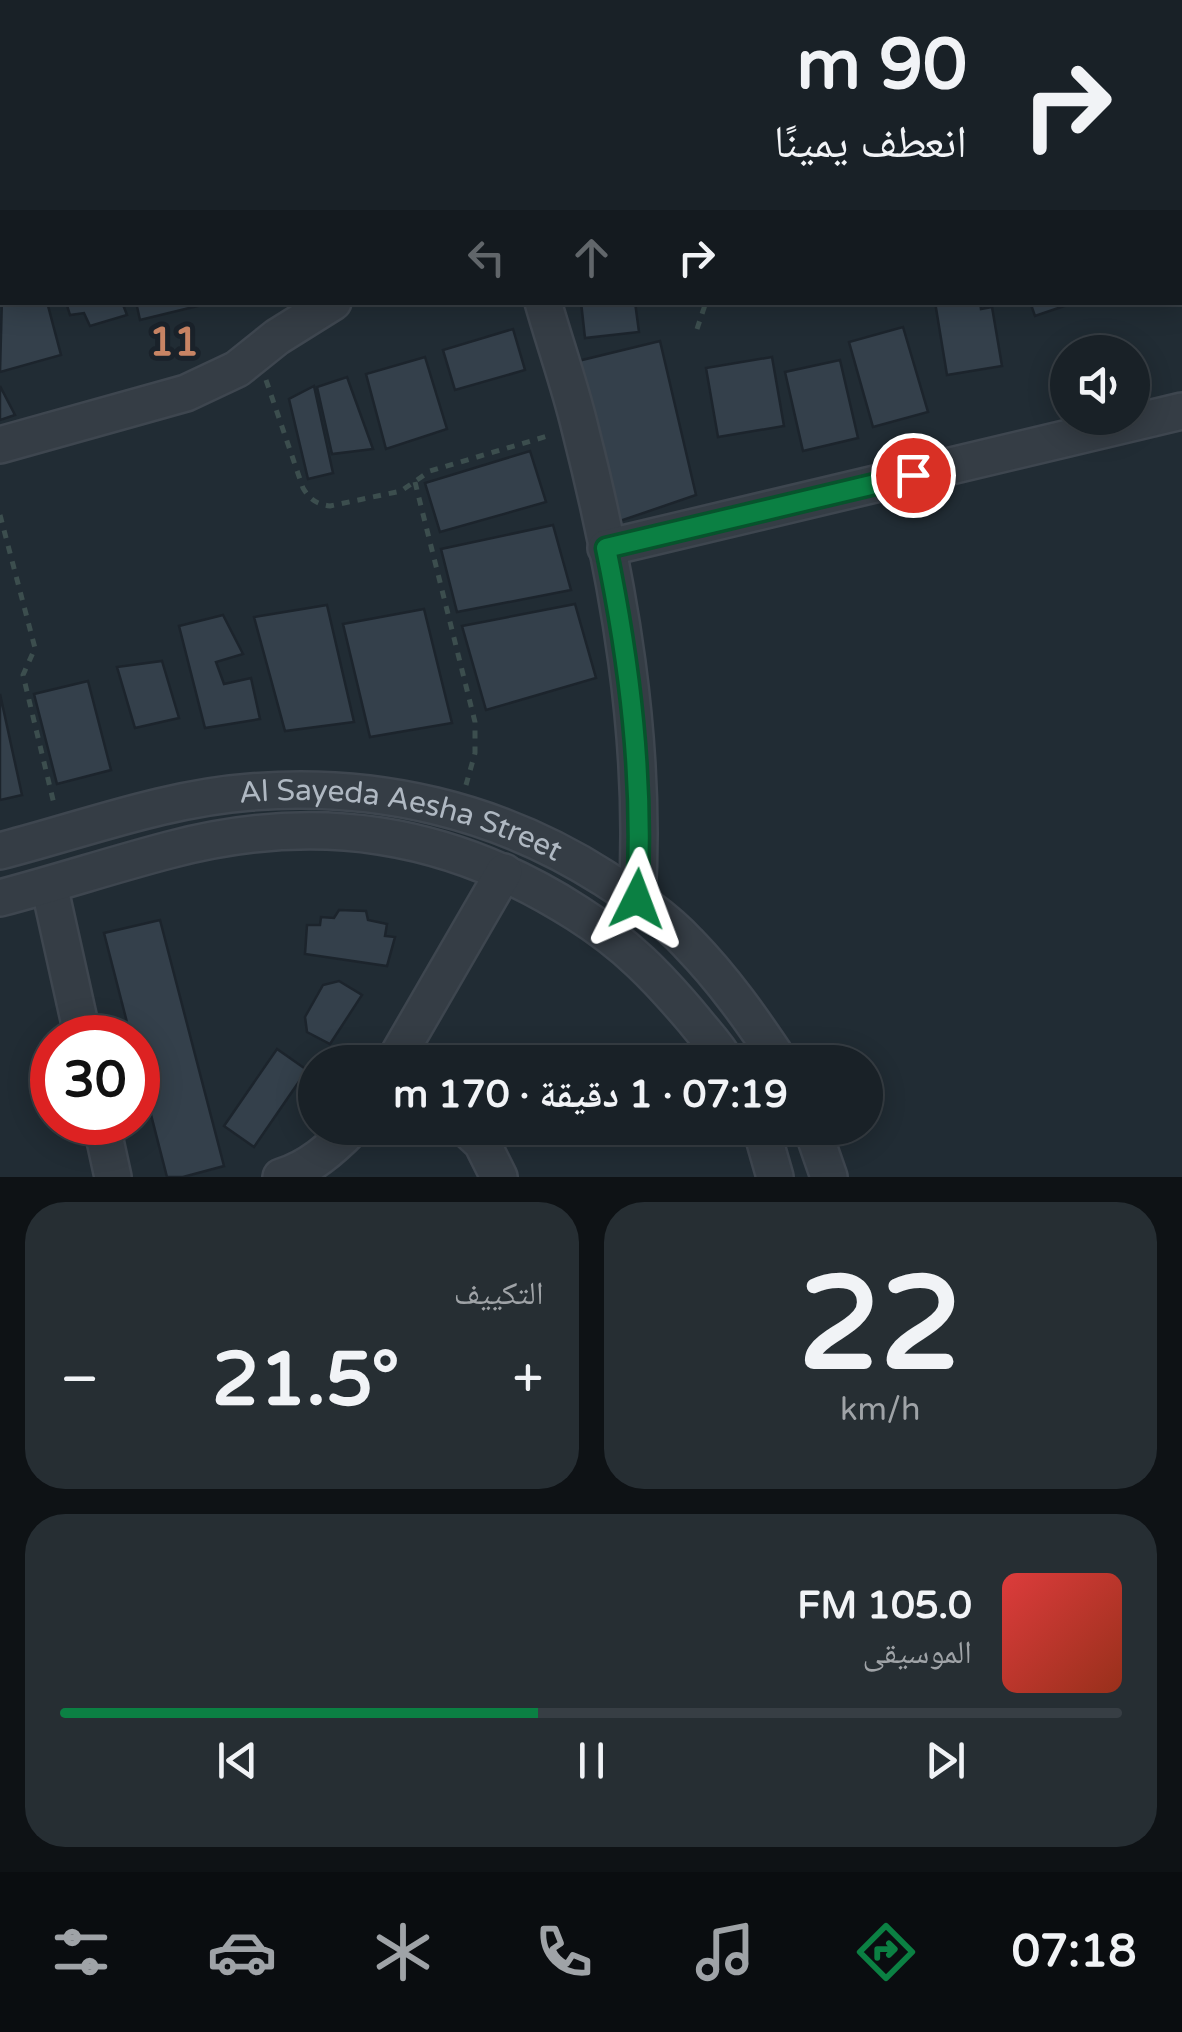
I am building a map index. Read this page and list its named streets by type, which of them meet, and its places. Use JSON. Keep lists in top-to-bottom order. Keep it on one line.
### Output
{"streets":{"street":["Al Sayeda Aesha Street"]},"districts":["11"],"page":{"turn":["90 m","انعطف يمينًا"],"limit":"30","trip":"07:19 · 1 دقيقة · 170 m","tile":[["22","km/h"],"التكييف"],"heat":["−","21.5°","+"],"song":["105.0 FM","الموسيقى"],"tabs":"07:18"}}
